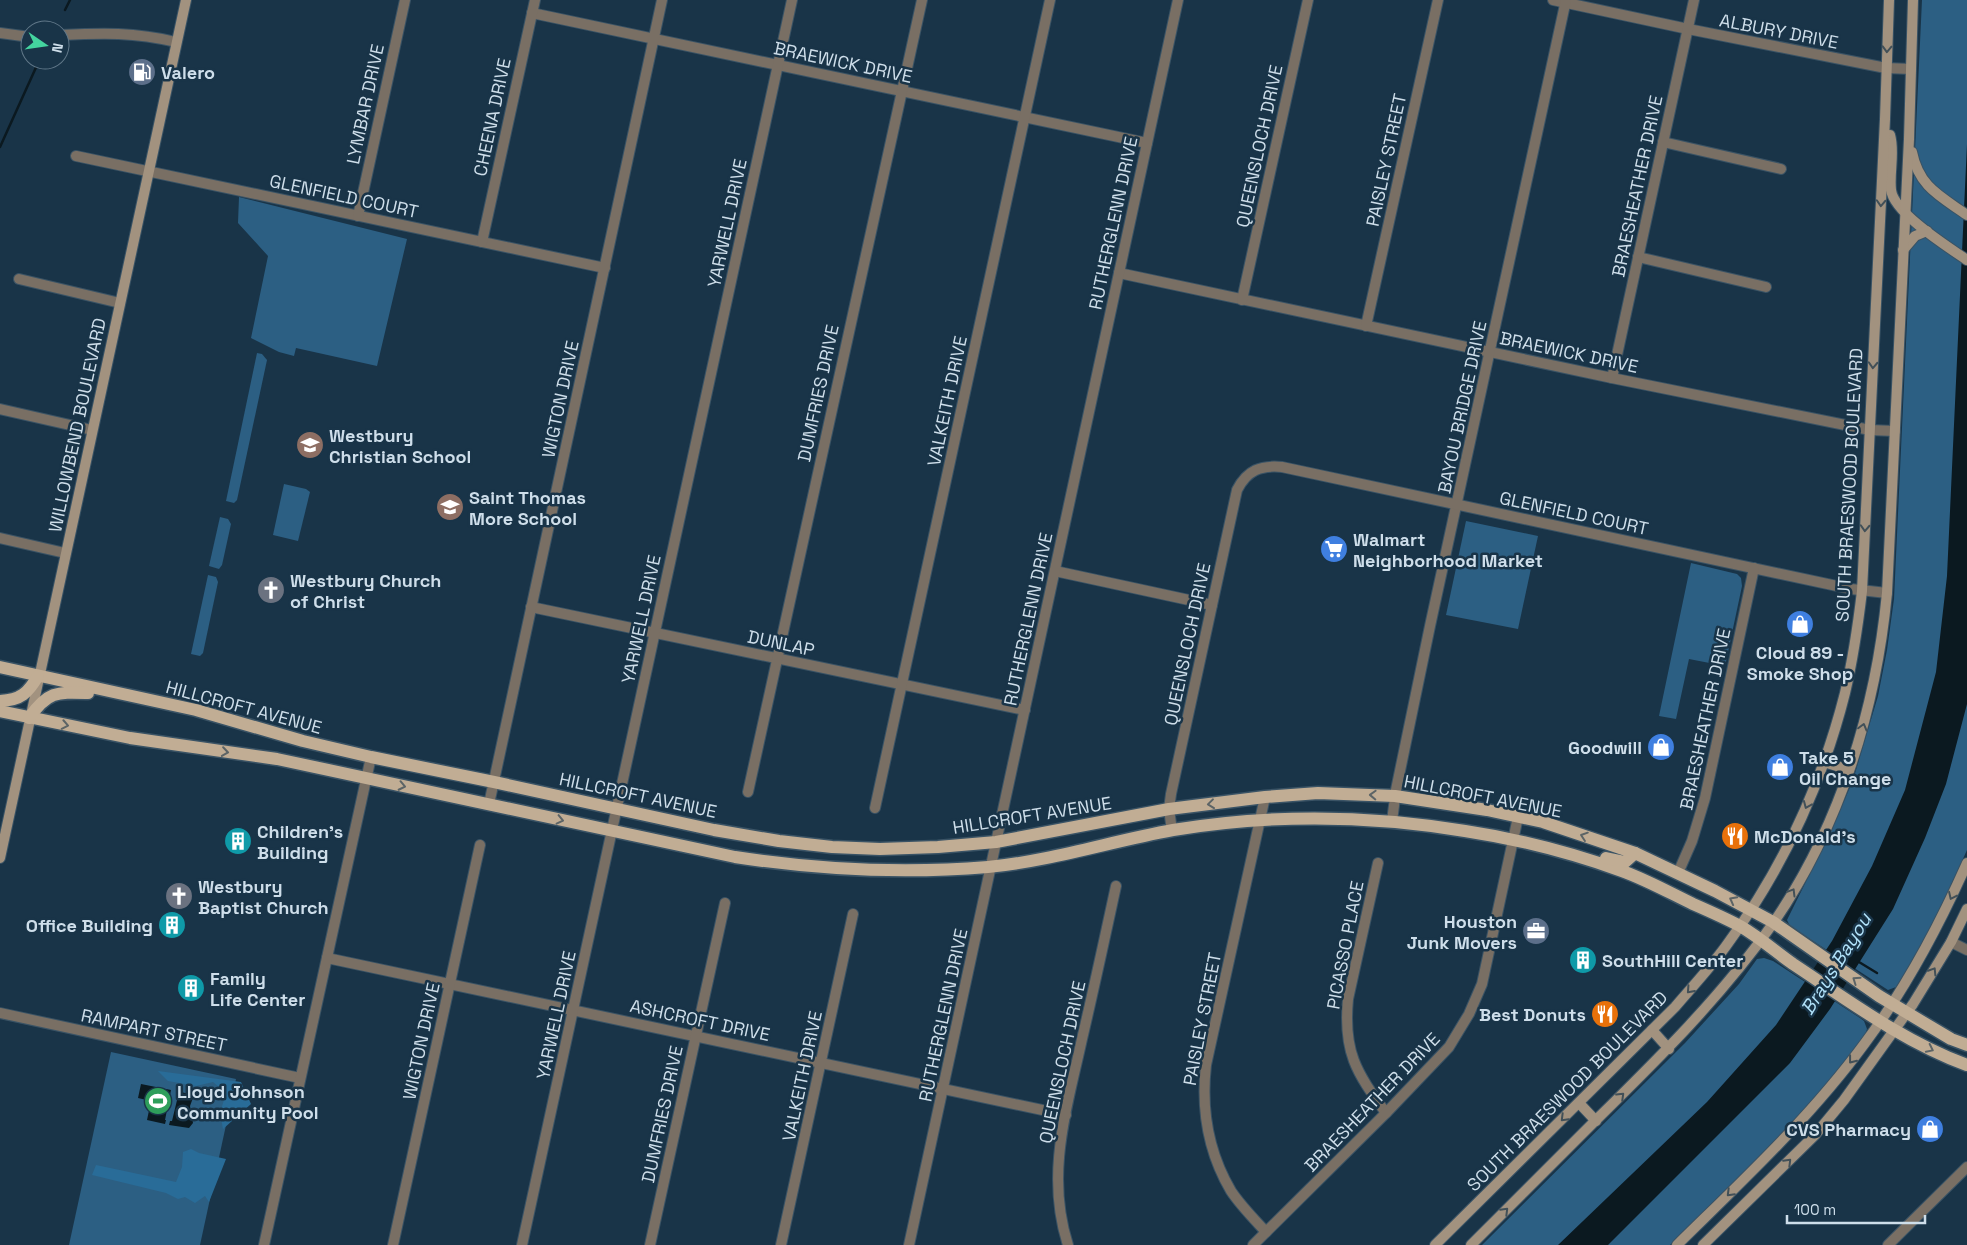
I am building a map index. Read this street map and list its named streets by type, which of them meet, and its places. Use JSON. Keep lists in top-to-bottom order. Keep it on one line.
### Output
{"streets":{"main road":["WILLOWBEND BOULEVARD","SOUTH BRAESWOOD BOULEVARD","HILLCROFT AVENUE"],"street":["ALBURY DRIVE","BRAEWICK DRIVE","LYMBAR DRIVE","CHEENA DRIVE","QUEENSLOCH DRIVE","PAISLEY STREET","BRAESHEATHER DRIVE","GLENFIELD COURT","YARWELL DRIVE","RUTHERGLENN DRIVE","DUMFRIES DRIVE","WIGTON DRIVE","VALKEITH DRIVE","BAYOU BRIDGE DRIVE","DUNLAP","PICASSO PLACE","ASHCROFT DRIVE","RAMPART STREET"]},"crossings":[["ALBURY DRIVE","BRAESHEATHER DRIVE"],["ALBURY DRIVE","BAYOU BRIDGE DRIVE"],["ALBURY DRIVE","SOUTH BRAESWOOD BOULEVARD"],["BRAEWICK DRIVE","CHEENA DRIVE"],["BRAEWICK DRIVE","QUEENSLOCH DRIVE"],["BRAEWICK DRIVE","PAISLEY STREET"],["BRAEWICK DRIVE","BRAESHEATHER DRIVE"],["BRAEWICK DRIVE","YARWELL DRIVE"],["BRAEWICK DRIVE","RUTHERGLENN DRIVE"],["BRAEWICK DRIVE","DUMFRIES DRIVE"],["BRAEWICK DRIVE","WIGTON DRIVE"],["BRAEWICK DRIVE","VALKEITH DRIVE"],["BRAEWICK DRIVE","BAYOU BRIDGE DRIVE"],["BRAEWICK DRIVE","SOUTH BRAESWOOD BOULEVARD"],["LYMBAR DRIVE","GLENFIELD COURT"],["CHEENA DRIVE","GLENFIELD COURT"],["QUEENSLOCH DRIVE","GLENFIELD COURT"],["QUEENSLOCH DRIVE","HILLCROFT AVENUE"],["QUEENSLOCH DRIVE","ASHCROFT DRIVE"],["PAISLEY STREET","BRAESHEATHER DRIVE"],["PAISLEY STREET","HILLCROFT AVENUE"],["BRAESHEATHER DRIVE","GLENFIELD COURT"],["BRAESHEATHER DRIVE","HILLCROFT AVENUE"],["BRAESHEATHER DRIVE","PICASSO PLACE"],["GLENFIELD COURT","WIGTON DRIVE"],["GLENFIELD COURT","BAYOU BRIDGE DRIVE"],["GLENFIELD COURT","WILLOWBEND BOULEVARD"],["GLENFIELD COURT","SOUTH BRAESWOOD BOULEVARD"],["YARWELL DRIVE","DUNLAP"],["YARWELL DRIVE","HILLCROFT AVENUE"],["YARWELL DRIVE","ASHCROFT DRIVE"],["RUTHERGLENN DRIVE","DUNLAP"],["RUTHERGLENN DRIVE","HILLCROFT AVENUE"],["RUTHERGLENN DRIVE","ASHCROFT DRIVE"],["DUMFRIES DRIVE","DUNLAP"],["DUMFRIES DRIVE","ASHCROFT DRIVE"],["WIGTON DRIVE","DUNLAP"],["WIGTON DRIVE","HILLCROFT AVENUE"],["WIGTON DRIVE","ASHCROFT DRIVE"],["VALKEITH DRIVE","DUNLAP"],["VALKEITH DRIVE","ASHCROFT DRIVE"],["BAYOU BRIDGE DRIVE","HILLCROFT AVENUE"],["WILLOWBEND BOULEVARD","HILLCROFT AVENUE"],["SOUTH BRAESWOOD BOULEVARD","HILLCROFT AVENUE"]],"water":["Brays Bayou"],"places":{"fuel station":["Valero"],"school or university":["Westbury Christian School","Saint Thomas More School"],"supermarket":["Walmart Neighborhood Market"],"church":["Westbury Church of Christ","Westbury Baptist Church"],"shop":["Cloud 89 - Smoke Shop","Goodwill","Take 5 Oil Change","CVS Pharmacy"],"restaurant":["McDonald's","Best Donuts"],"building":["Children's Building","Office Building","SouthHill Center","Family Life Center"],"office":["Houston Junk Movers"],"sports":["Lloyd Johnson Community Pool"]},"scale_bar":"100 m","north":"right"}
